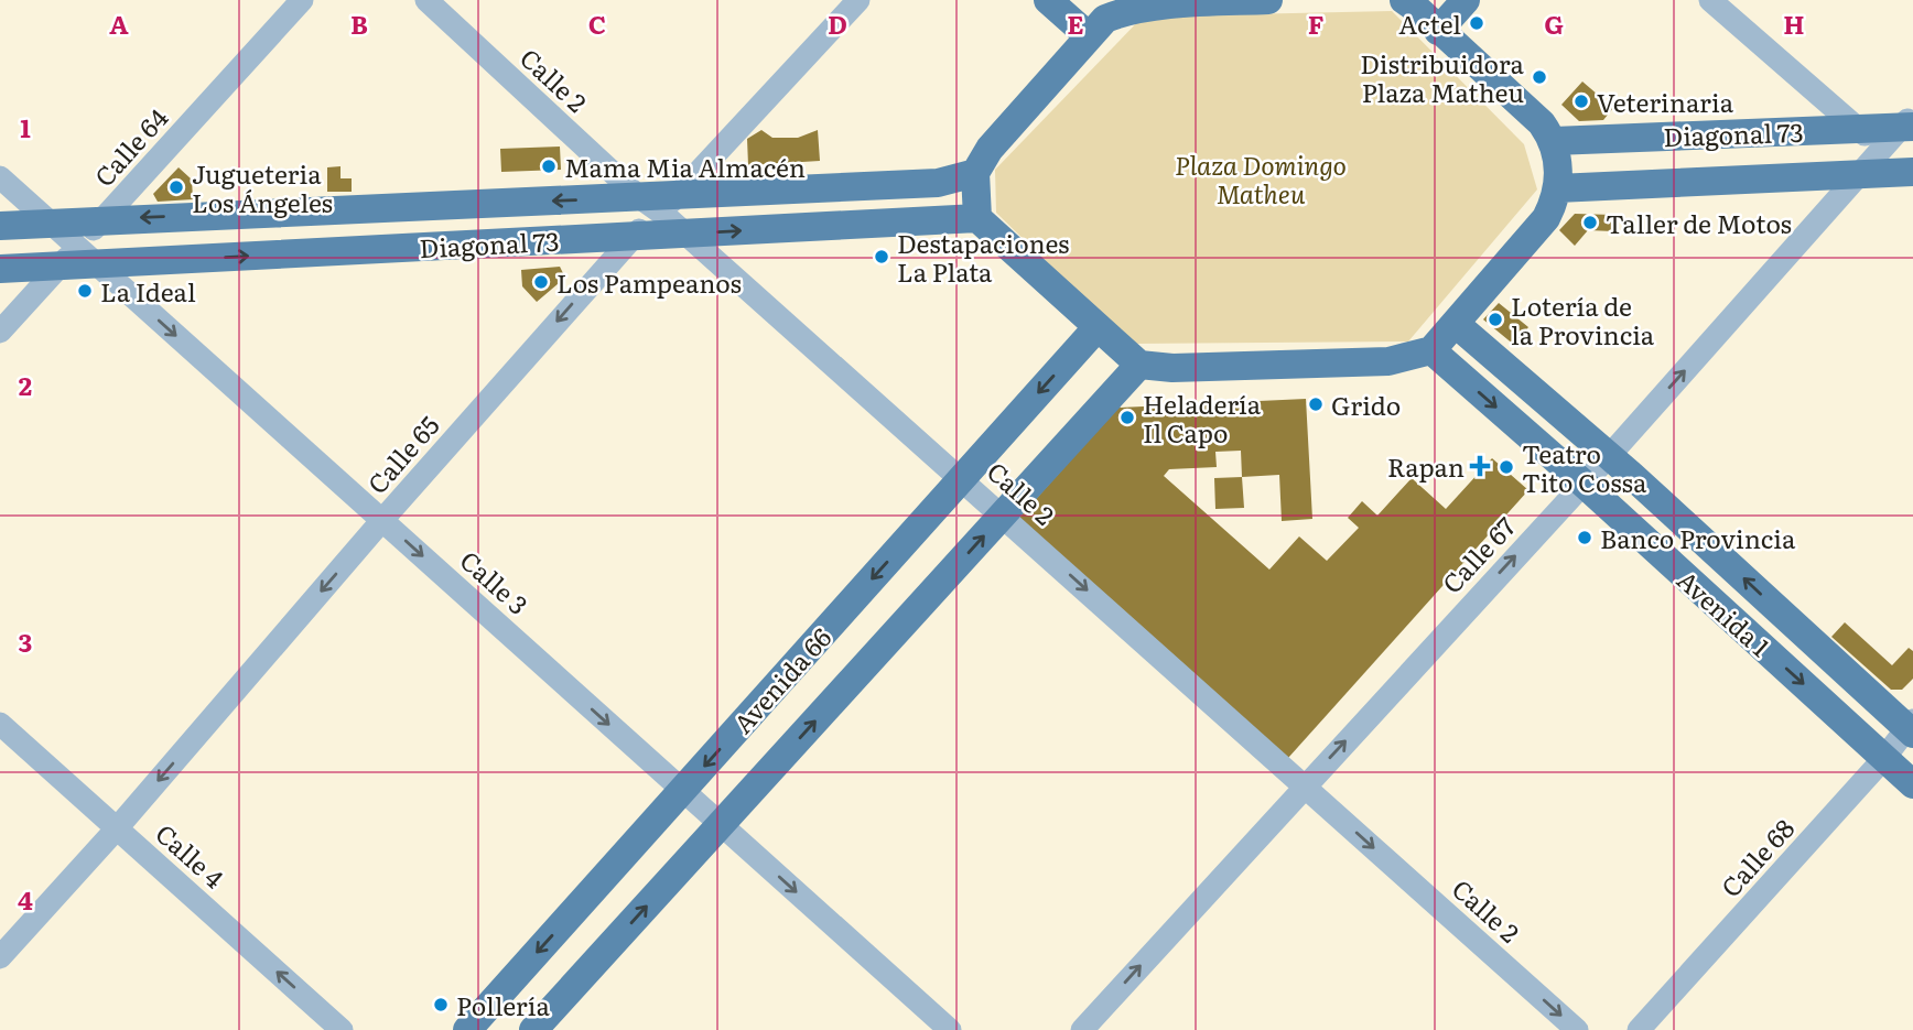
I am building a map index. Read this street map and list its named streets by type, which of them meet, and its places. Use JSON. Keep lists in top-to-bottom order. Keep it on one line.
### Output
{"streets":{"main road":["Diagonal 73","Avenida 1","Avenida 66"],"street":["Calle 2","Calle 64","Calle 65","Calle 67","Calle 3","Calle 4","Calle 68"]},"crossings":[["Calle 2","Diagonal 73"],["Calle 2","Calle 65"],["Calle 2","Calle 67"],["Calle 2","Avenida 66"],["Diagonal 73","Calle 64"],["Diagonal 73","Calle 65"],["Diagonal 73","Calle 67"],["Diagonal 73","Calle 3"],["Calle 64","Calle 3"],["Calle 65","Calle 3"],["Calle 65","Calle 4"],["Calle 67","Avenida 1"],["Calle 3","Avenida 66"],["Avenida 1","Calle 68"]],"one_way":["Calle 2","Calle 65","Calle 67","Calle 3","Calle 4"],"parks":["Plaza Domingo Matheu"],"places":{"other":["Actel","Distribuidora Plaza Matheu","Veterinaria","Mama Mia Almacén","Jugueteria Los Ángeles","Taller de Motos","Destapaciones La Plata","Los Pampeanos","La Ideal","Lotería de la Provincia","Grido","Heladería Il Capo","Teatro Tito Cossa","Banco Provincia","Pollería"],"health":["Rapan"]},"grid":{"columns":["A","B","C","D","E","F","G","H"],"rows":["1","2","3","4"]}}
